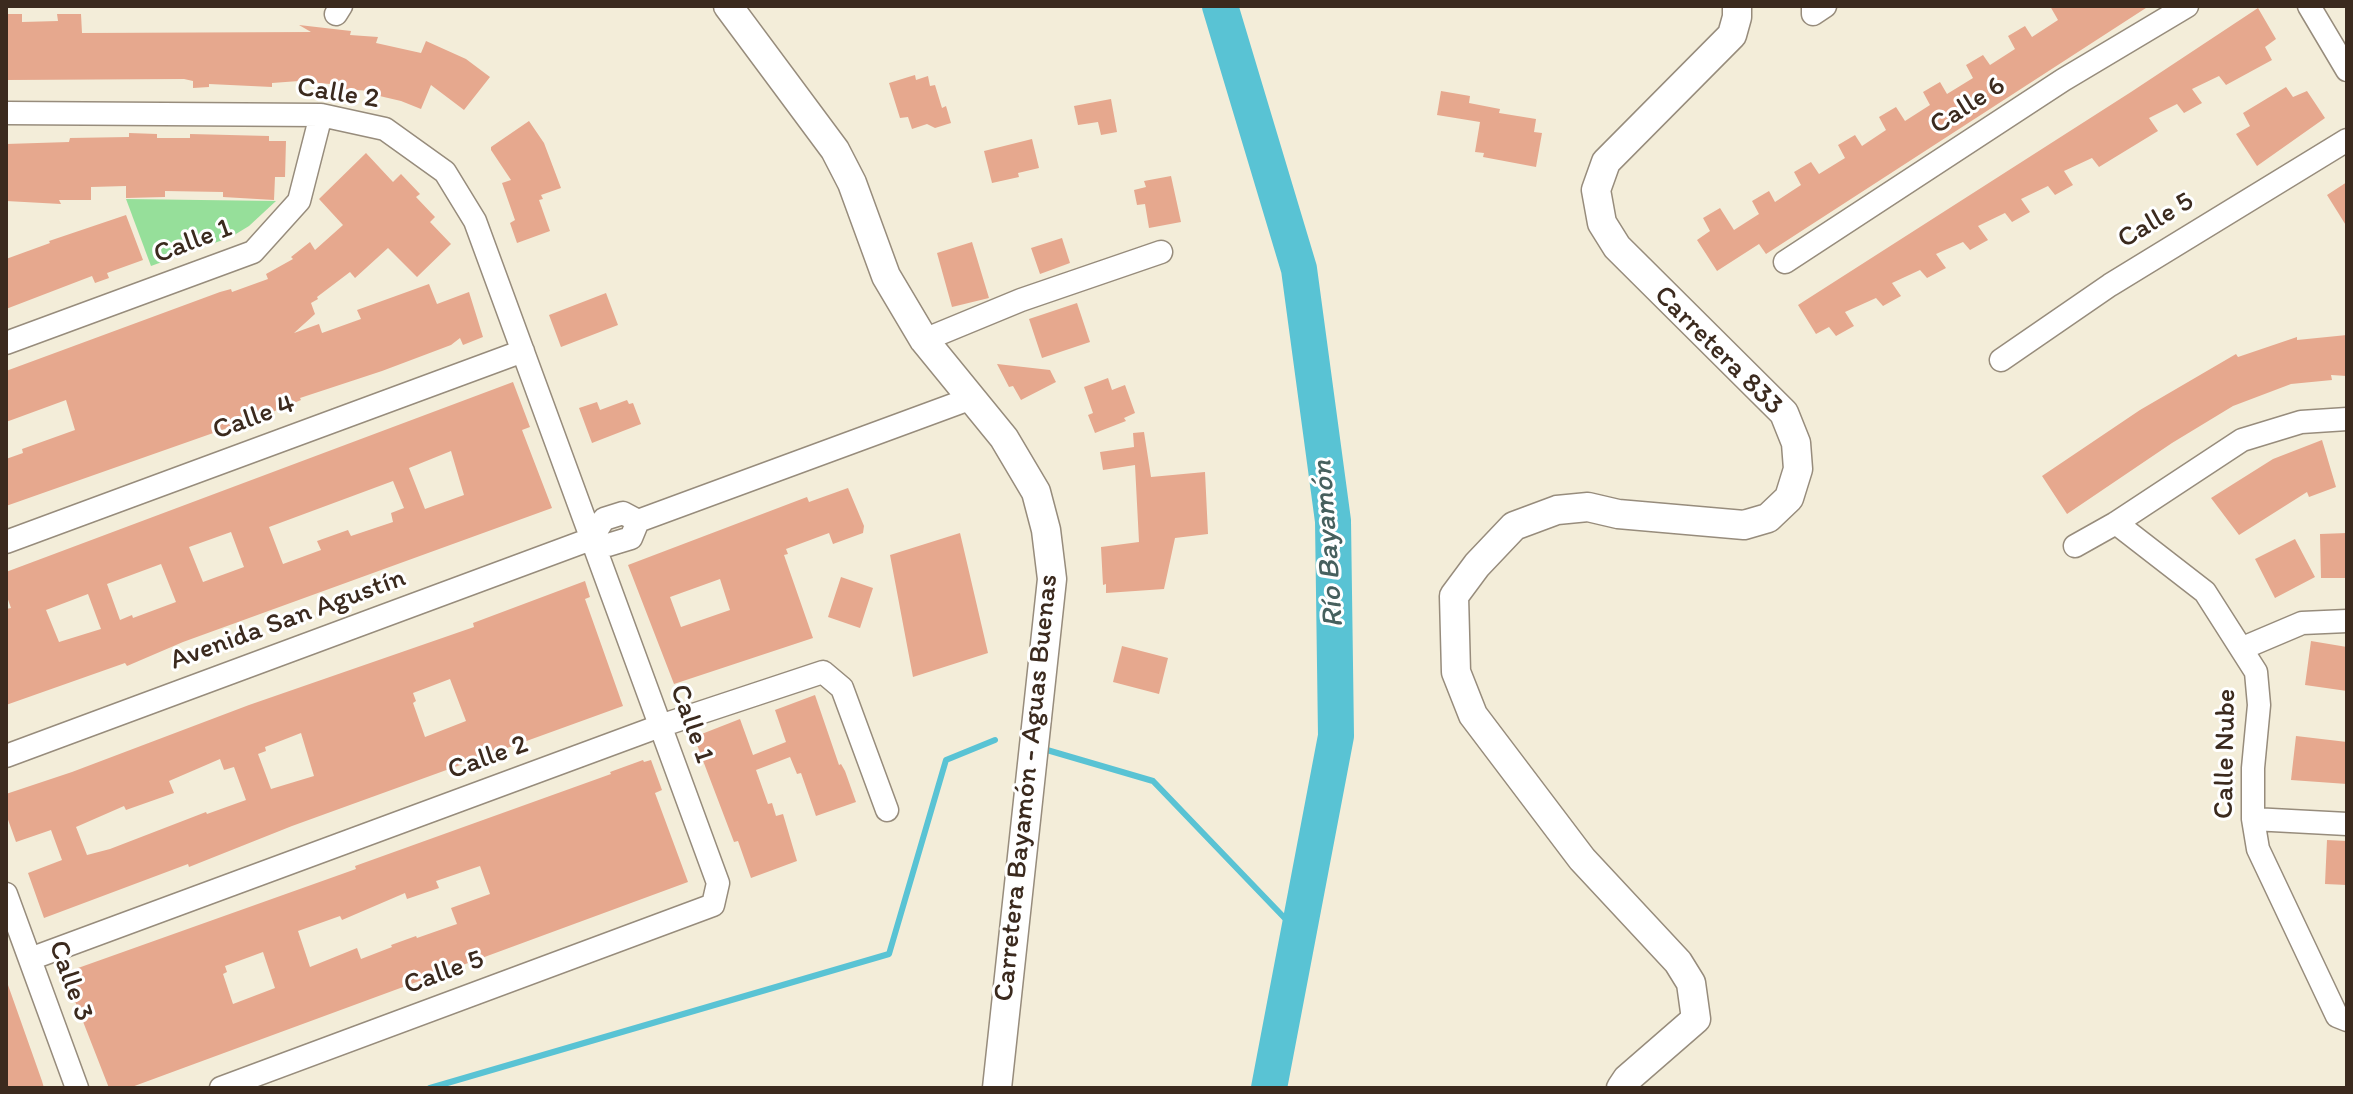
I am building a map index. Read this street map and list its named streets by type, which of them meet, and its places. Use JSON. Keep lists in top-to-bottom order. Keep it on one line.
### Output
{"streets":{"street":["Calle 2","Calle 6","Calle 5","Calle 1","Carretera 833","Calle 4","Avenida San Agustín","Calle Nube","Carretera Bayamón - Aguas Buenas","Calle 3"]},"crossings":[["Calle 2","Calle 1"],["Calle 2","Calle 4"],["Calle 2","Avenida San Agustín"],["Calle 2","Calle 3"],["Calle 5","Calle 1"],["Calle 1","Avenida San Agustín"],["Avenida San Agustín","Carretera Bayamón - Aguas Buenas"]],"water":["Río Bayamón"]}
